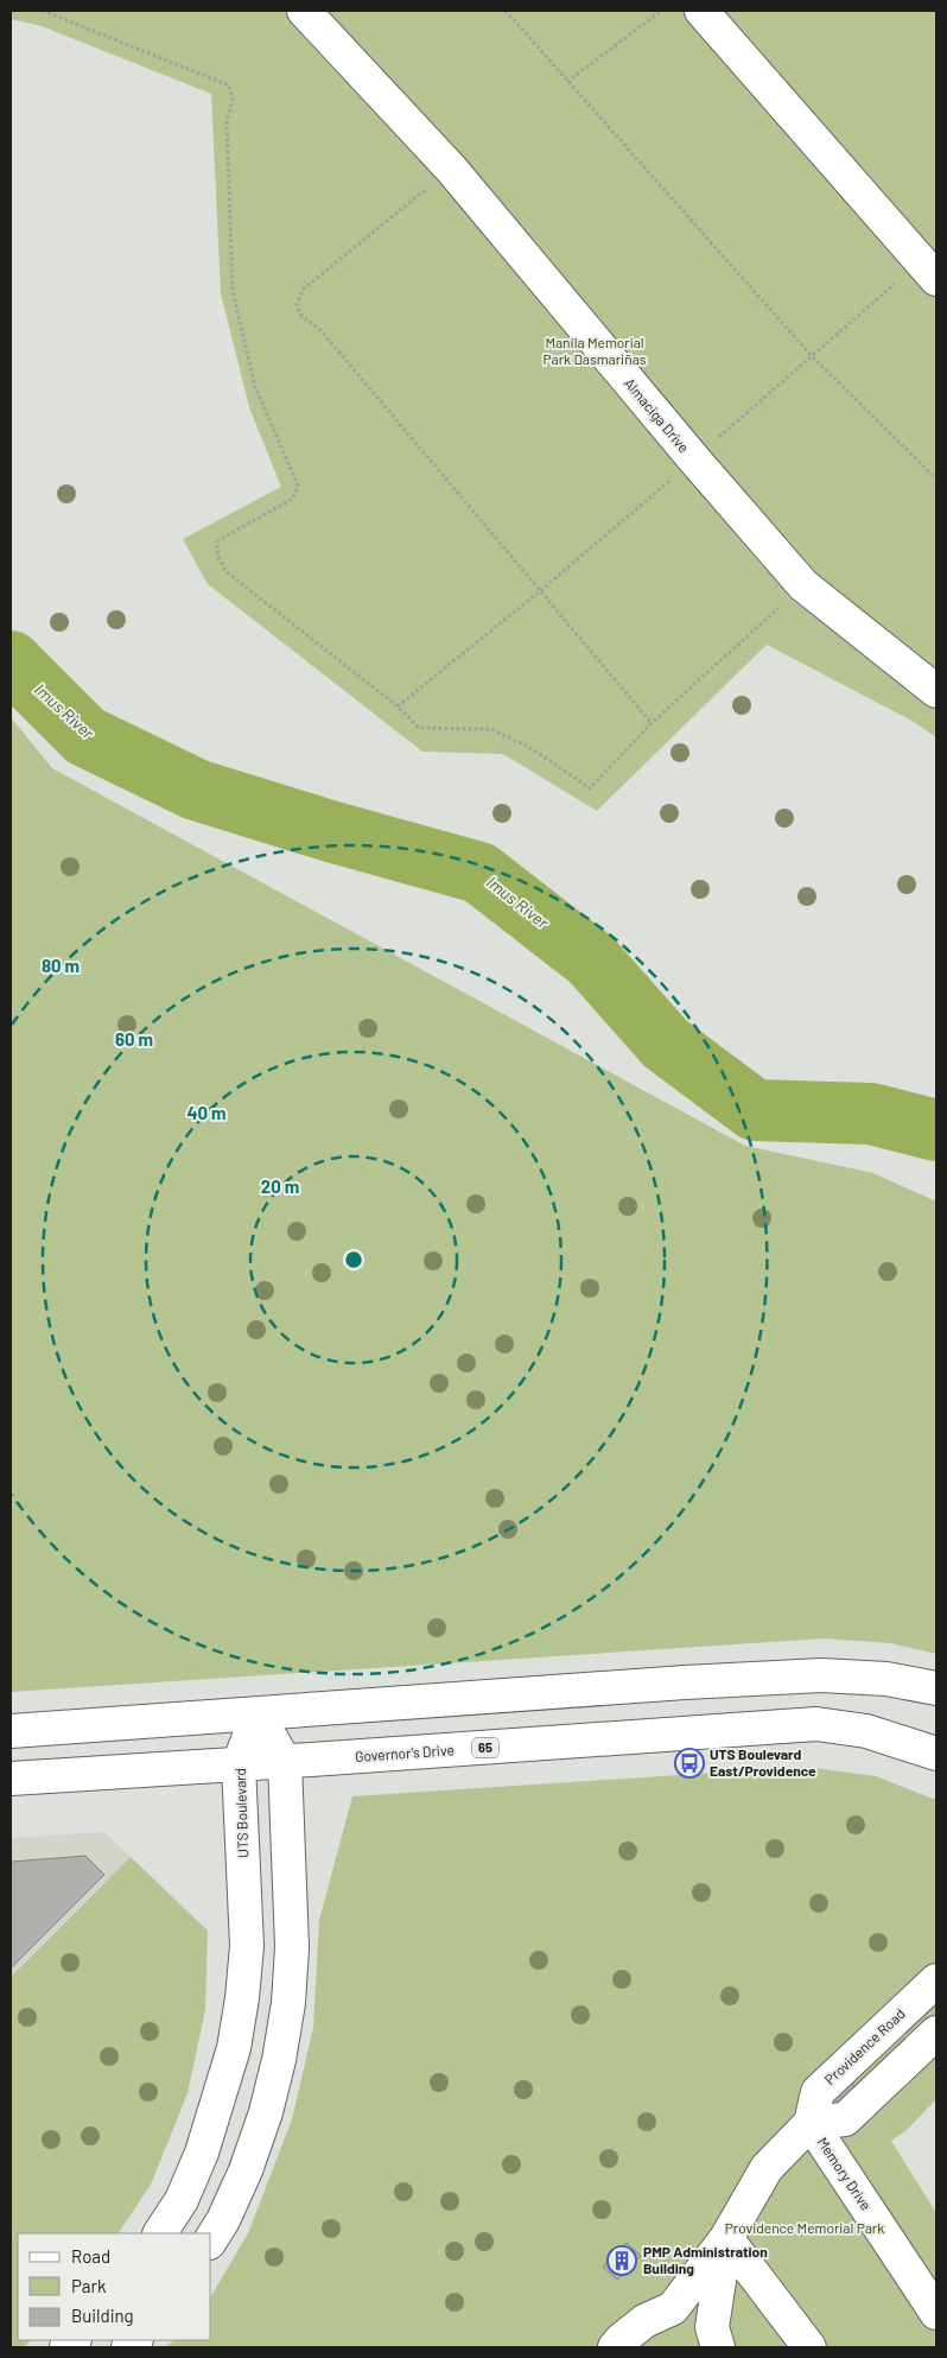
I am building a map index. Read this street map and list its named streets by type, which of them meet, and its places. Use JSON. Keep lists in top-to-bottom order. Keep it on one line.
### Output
{"streets":{"main road":["Almaciga Drive","65","Governor's Drive","UTS Boulevard","Providence Road","Memory Drive"]},"crossings":[["Governor's Drive","UTS Boulevard"],["Providence Road","Memory Drive"]],"water":["Imus River"],"parks":["Manila Memorial Park Dasmariñas","Providence Memorial Park"],"places":{"bus stop":["UTS Boulevard East/Providence"],"building":["PMP Administration Building"]},"legend":["Road","Park","Building"],"rings":["80 m","60 m","40 m","20 m"]}
